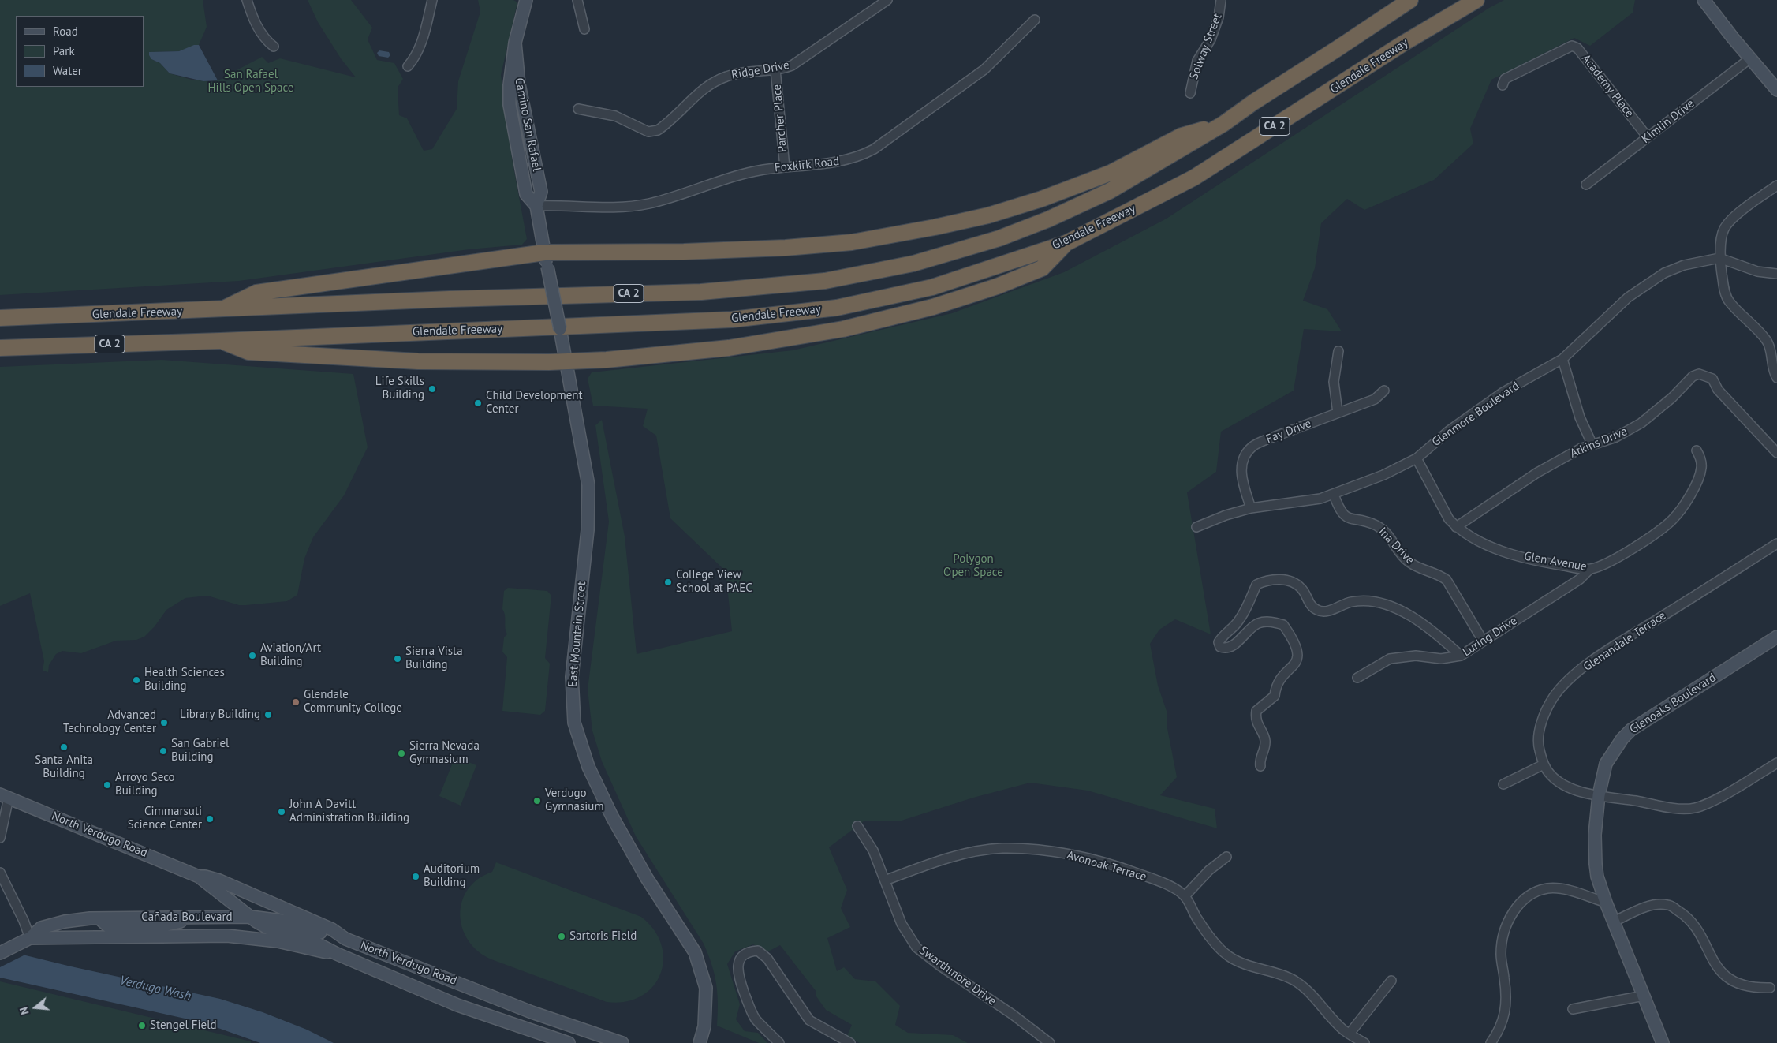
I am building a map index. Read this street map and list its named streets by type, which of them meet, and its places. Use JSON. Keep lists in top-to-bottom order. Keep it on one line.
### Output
{"streets":{"highway":["Glendale Freeway","CA 2"],"main road":["Camino San Rafael","East Mountain Street","Glenoaks Boulevard","North Verdugo Road","Cañada Boulevard"],"street":["Solway Street","Ridge Drive","Academy Place","Parcher Place","Kimlin Drive","Foxkirk Road","Glenmore Boulevard","Fay Drive","Atkins Drive","Ina Drive","Glen Avenue","Luring Drive","Glenandale Terrace","Avonoak Terrace","Swarthmore Drive"]},"crossings":[["Ridge Drive","Parcher Place"],["Academy Place","Kimlin Drive"],["Parcher Place","Foxkirk Road"],["Camino San Rafael","Foxkirk Road"],["Camino San Rafael","East Mountain Street"],["Glenmore Boulevard","Fay Drive"],["Glenmore Boulevard","Ina Drive"],["Glenmore Boulevard","Glen Avenue"],["Atkins Drive","Glen Avenue"],["Ina Drive","Luring Drive"],["Glen Avenue","Luring Drive"],["Glenandale Terrace","Glenoaks Boulevard"],["North Verdugo Road","Cañada Boulevard"],["Avonoak Terrace","Swarthmore Drive"]],"water":["Verdugo Wash"],"parks":["San Rafael Hills Open Space","Polygon Open Space"],"places":["Life Skills Building","Child Development Center","College View School at PAEC","Aviation/Art Building","Sierra Vista Building","Health Sciences Building","Glendale Community College","Library Building","Advanced Technology Center","Santa Anita Building","San Gabriel Building","Sierra Nevada Gymnasium","Arroyo Seco Building","Verdugo Gymnasium","John A Davitt Administration Building","Cimmarsuti Science Center","Auditorium Building","Sartoris Field","Stengel Field"],"legend":["Road","Park","Water"],"north":"left"}
